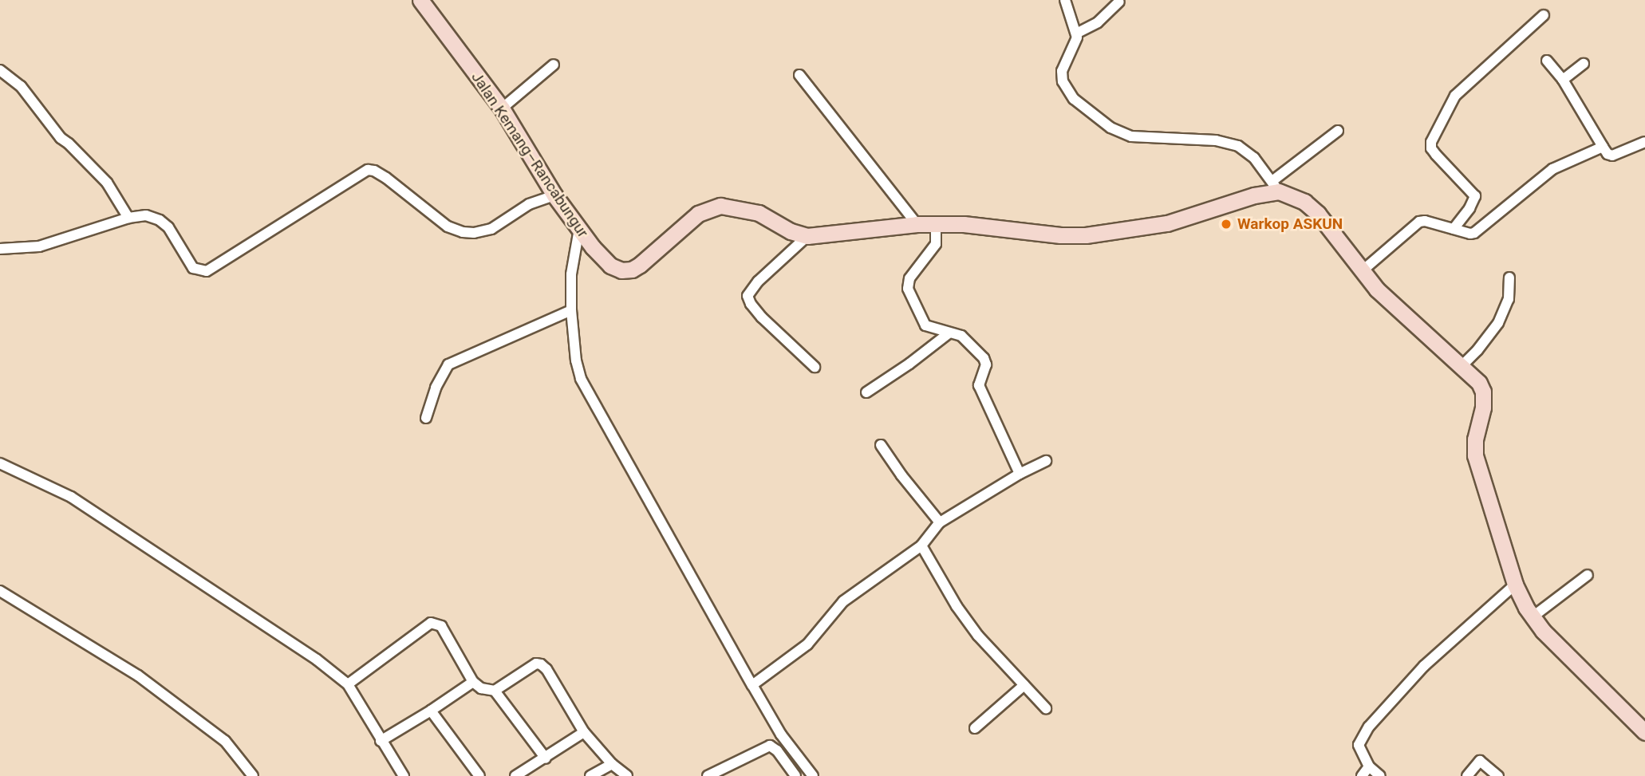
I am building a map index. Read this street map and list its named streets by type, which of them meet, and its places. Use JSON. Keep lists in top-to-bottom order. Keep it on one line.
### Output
{"streets":{"street":["Jalan Kemang–Rancabungur"]},"places":["Warkop ASKUN"]}
